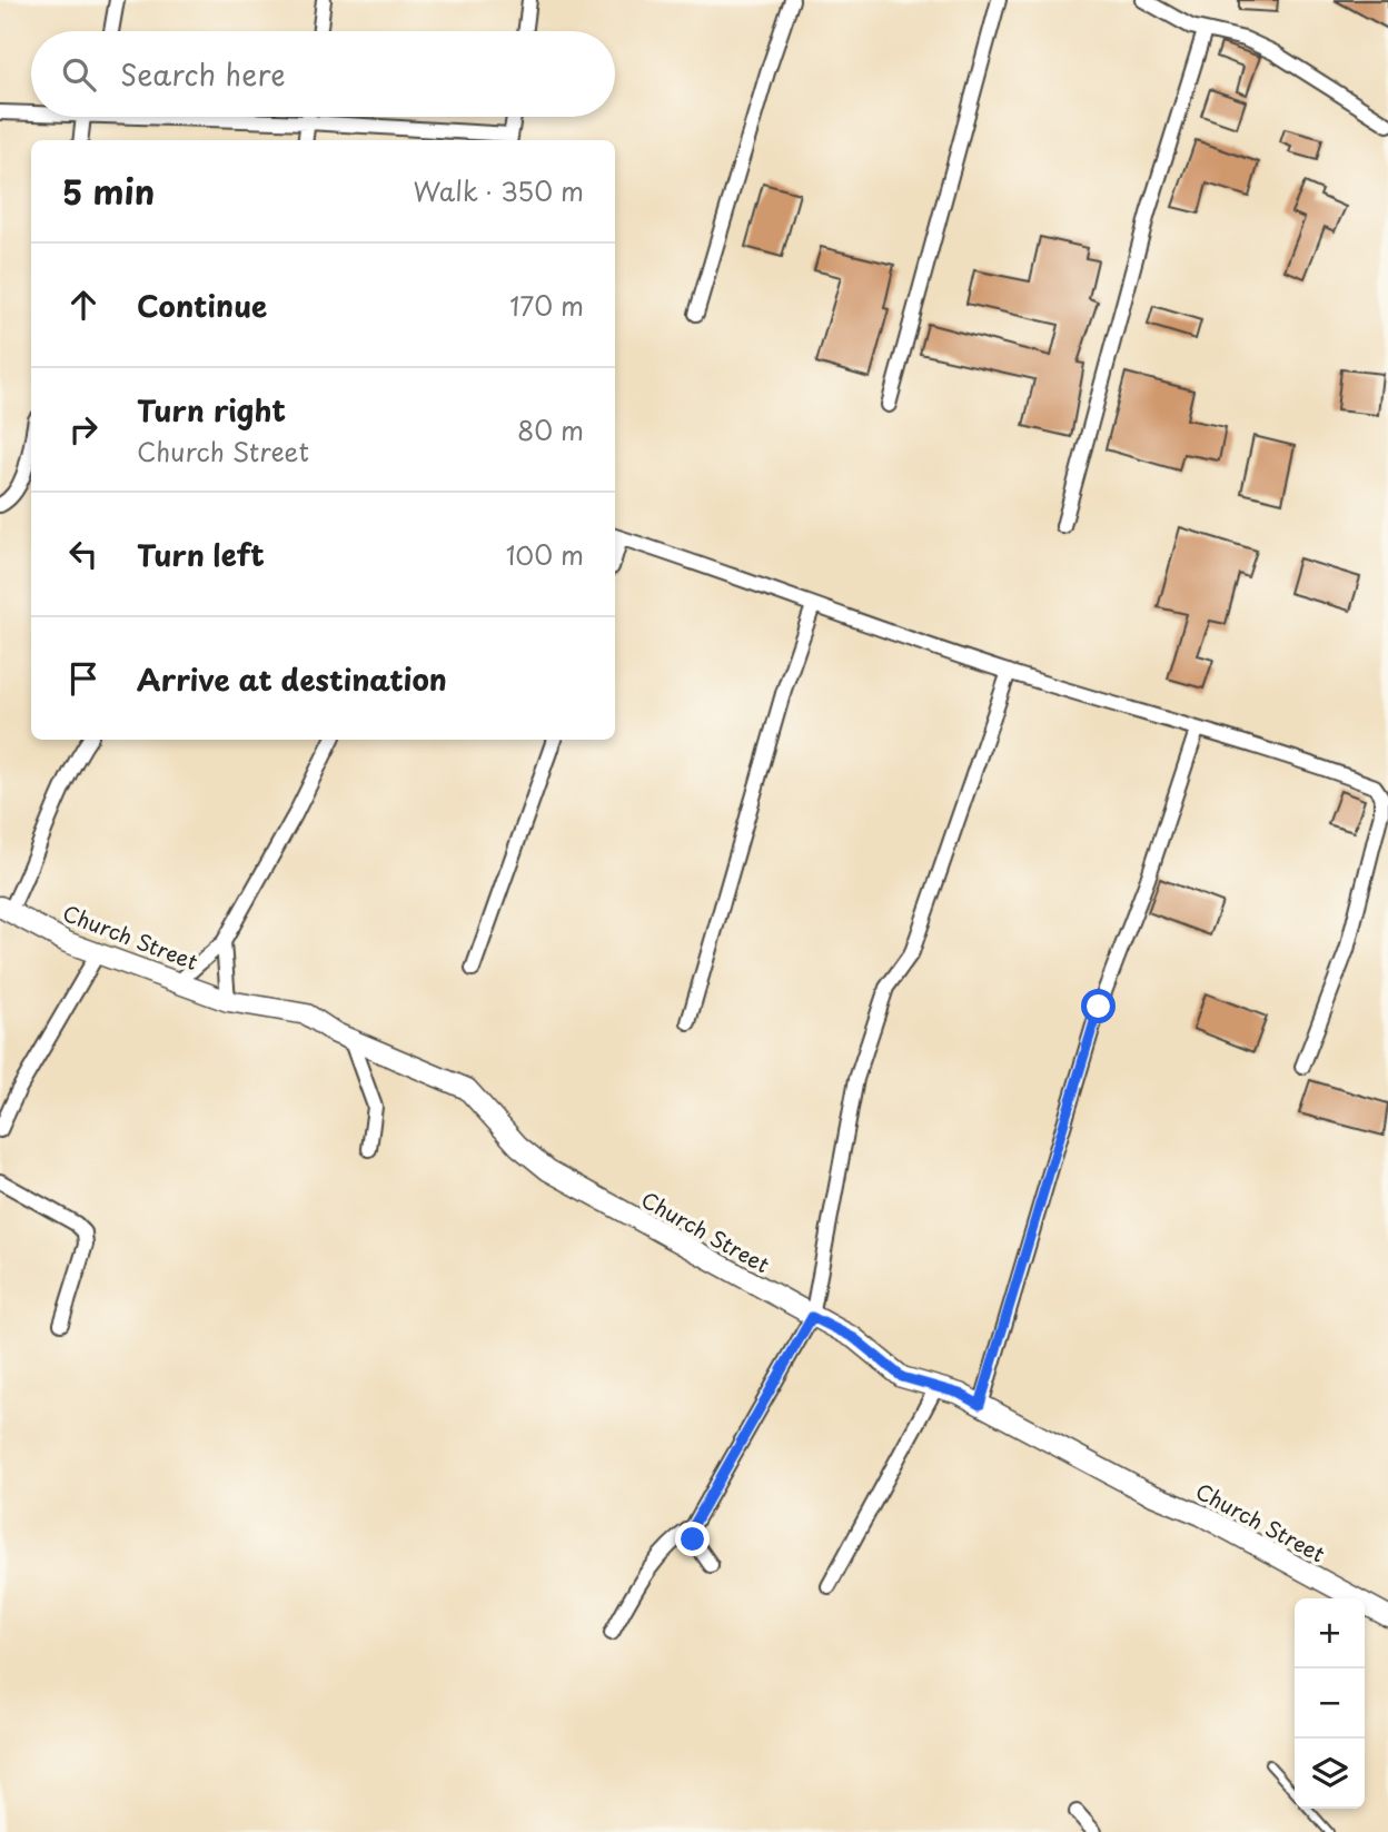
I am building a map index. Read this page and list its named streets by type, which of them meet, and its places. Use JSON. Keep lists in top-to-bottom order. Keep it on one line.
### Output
{"streets":{"street":["Church Street"]},"page":{"search":"Search here","heading":["5 min","Walk · 350 m"],"list":[["Continue","170 m"],["Turn right","Church Street","80 m"],["Turn left","100 m"],"Arrive at destination"],"map_buttons":["+","−"]}}
